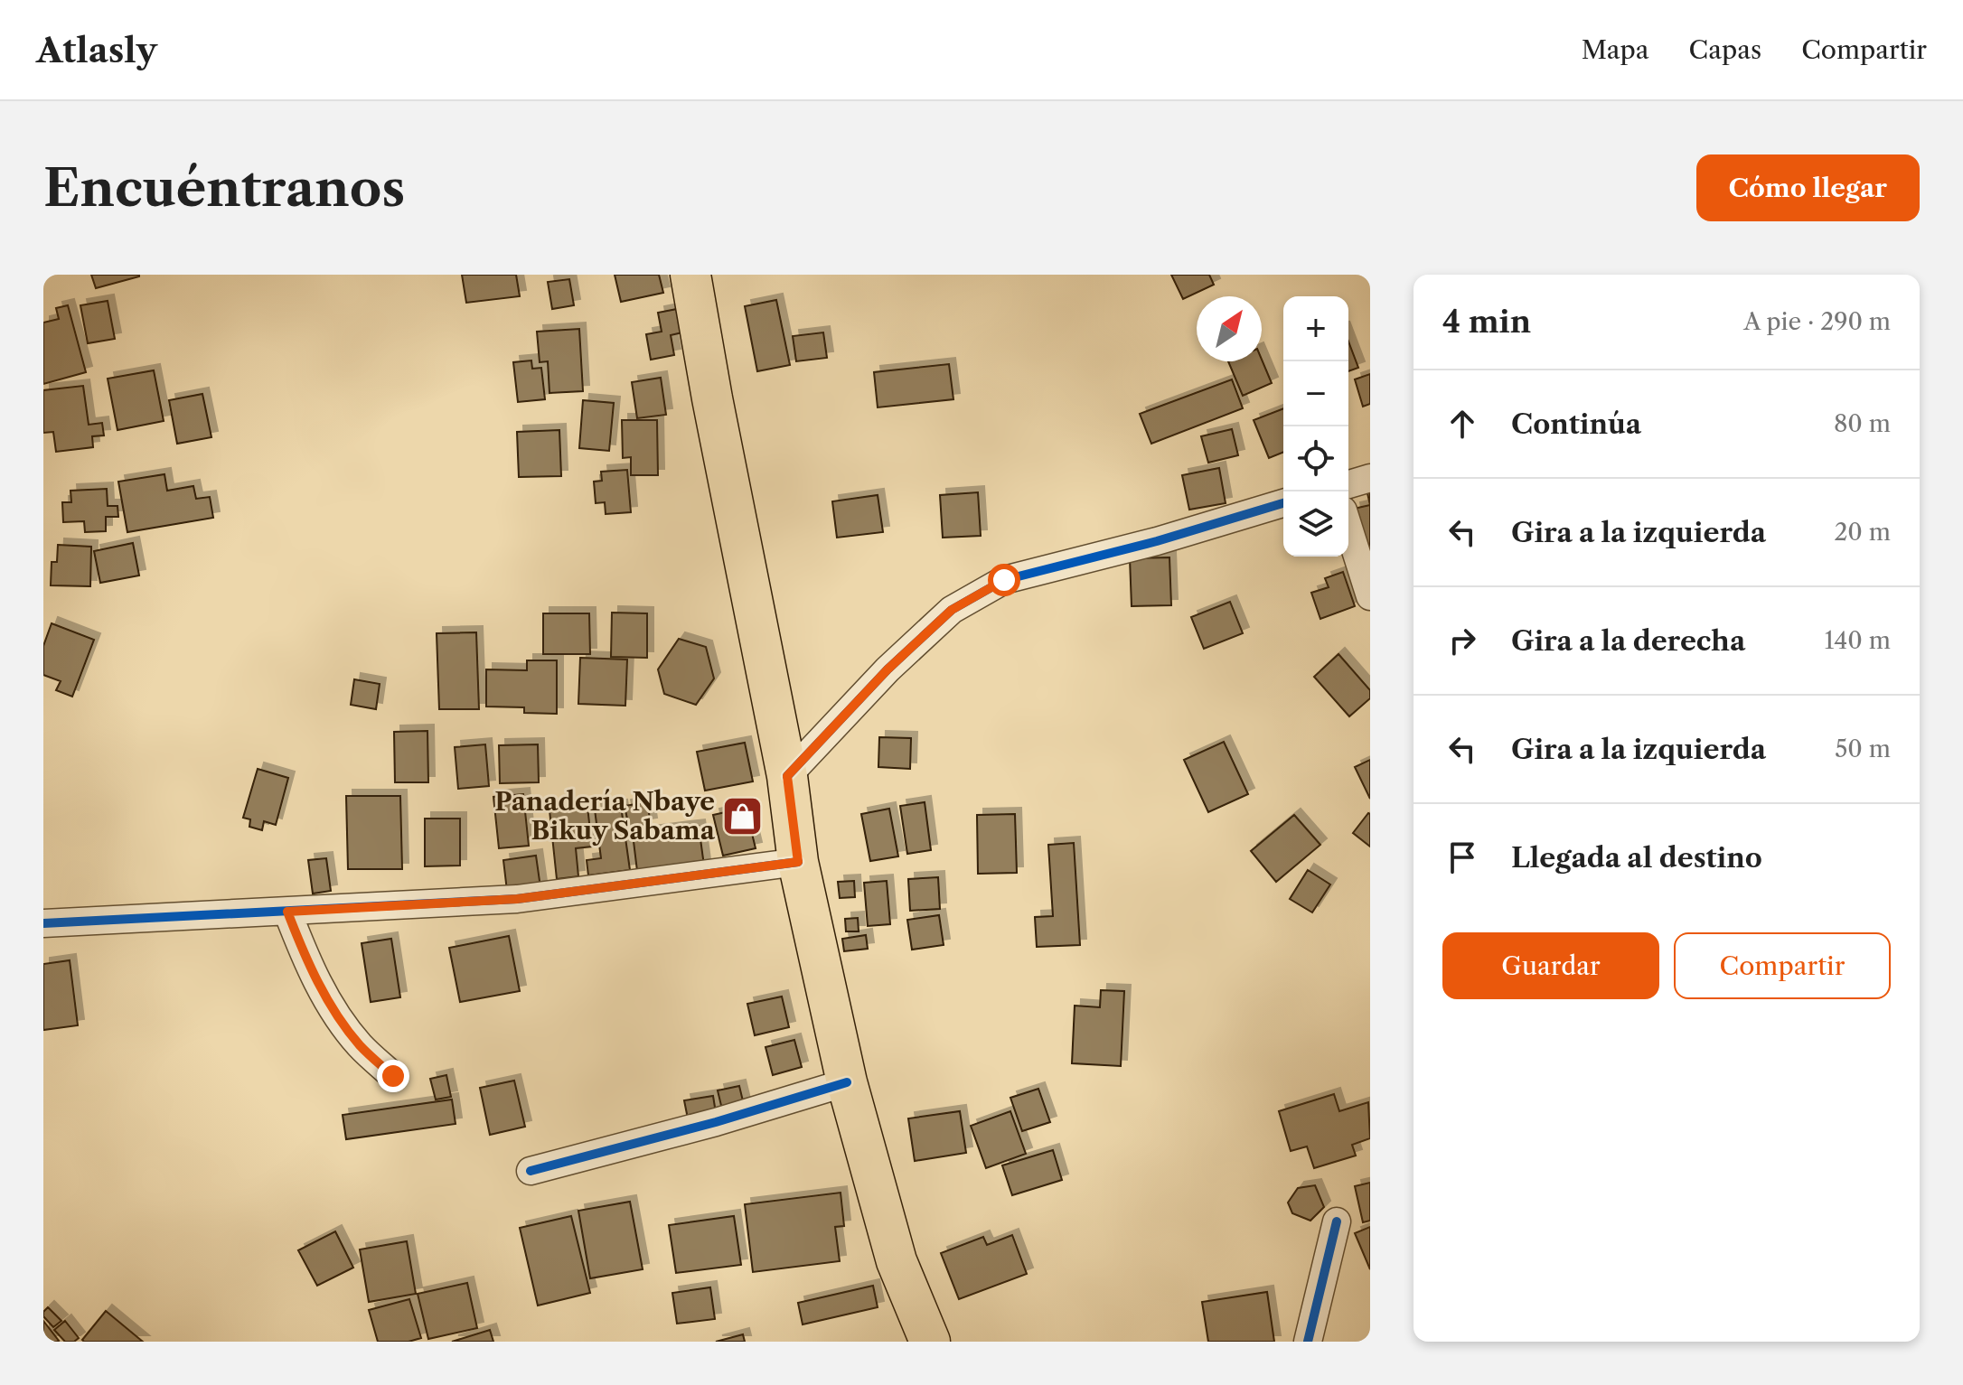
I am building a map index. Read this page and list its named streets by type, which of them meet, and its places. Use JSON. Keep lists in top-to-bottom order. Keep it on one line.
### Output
{"places":{"shop":["Panadería Nbaye Bikuy Sabama"]},"north":"top right","page":{"header":"Atlasly","nav":["Mapa","Capas","Compartir"],"buttons":["Cómo llegar",["Guardar","Compartir"]],"title":"Encuéntranos","heading":["4 min","A pie · 290 m"],"map_buttons":["+","−"],"list":[["Continúa","80 m"],["Gira a la izquierda","20 m"],["Gira a la derecha","140 m"],["Gira a la izquierda","50 m"],"Llegada al destino"]}}
